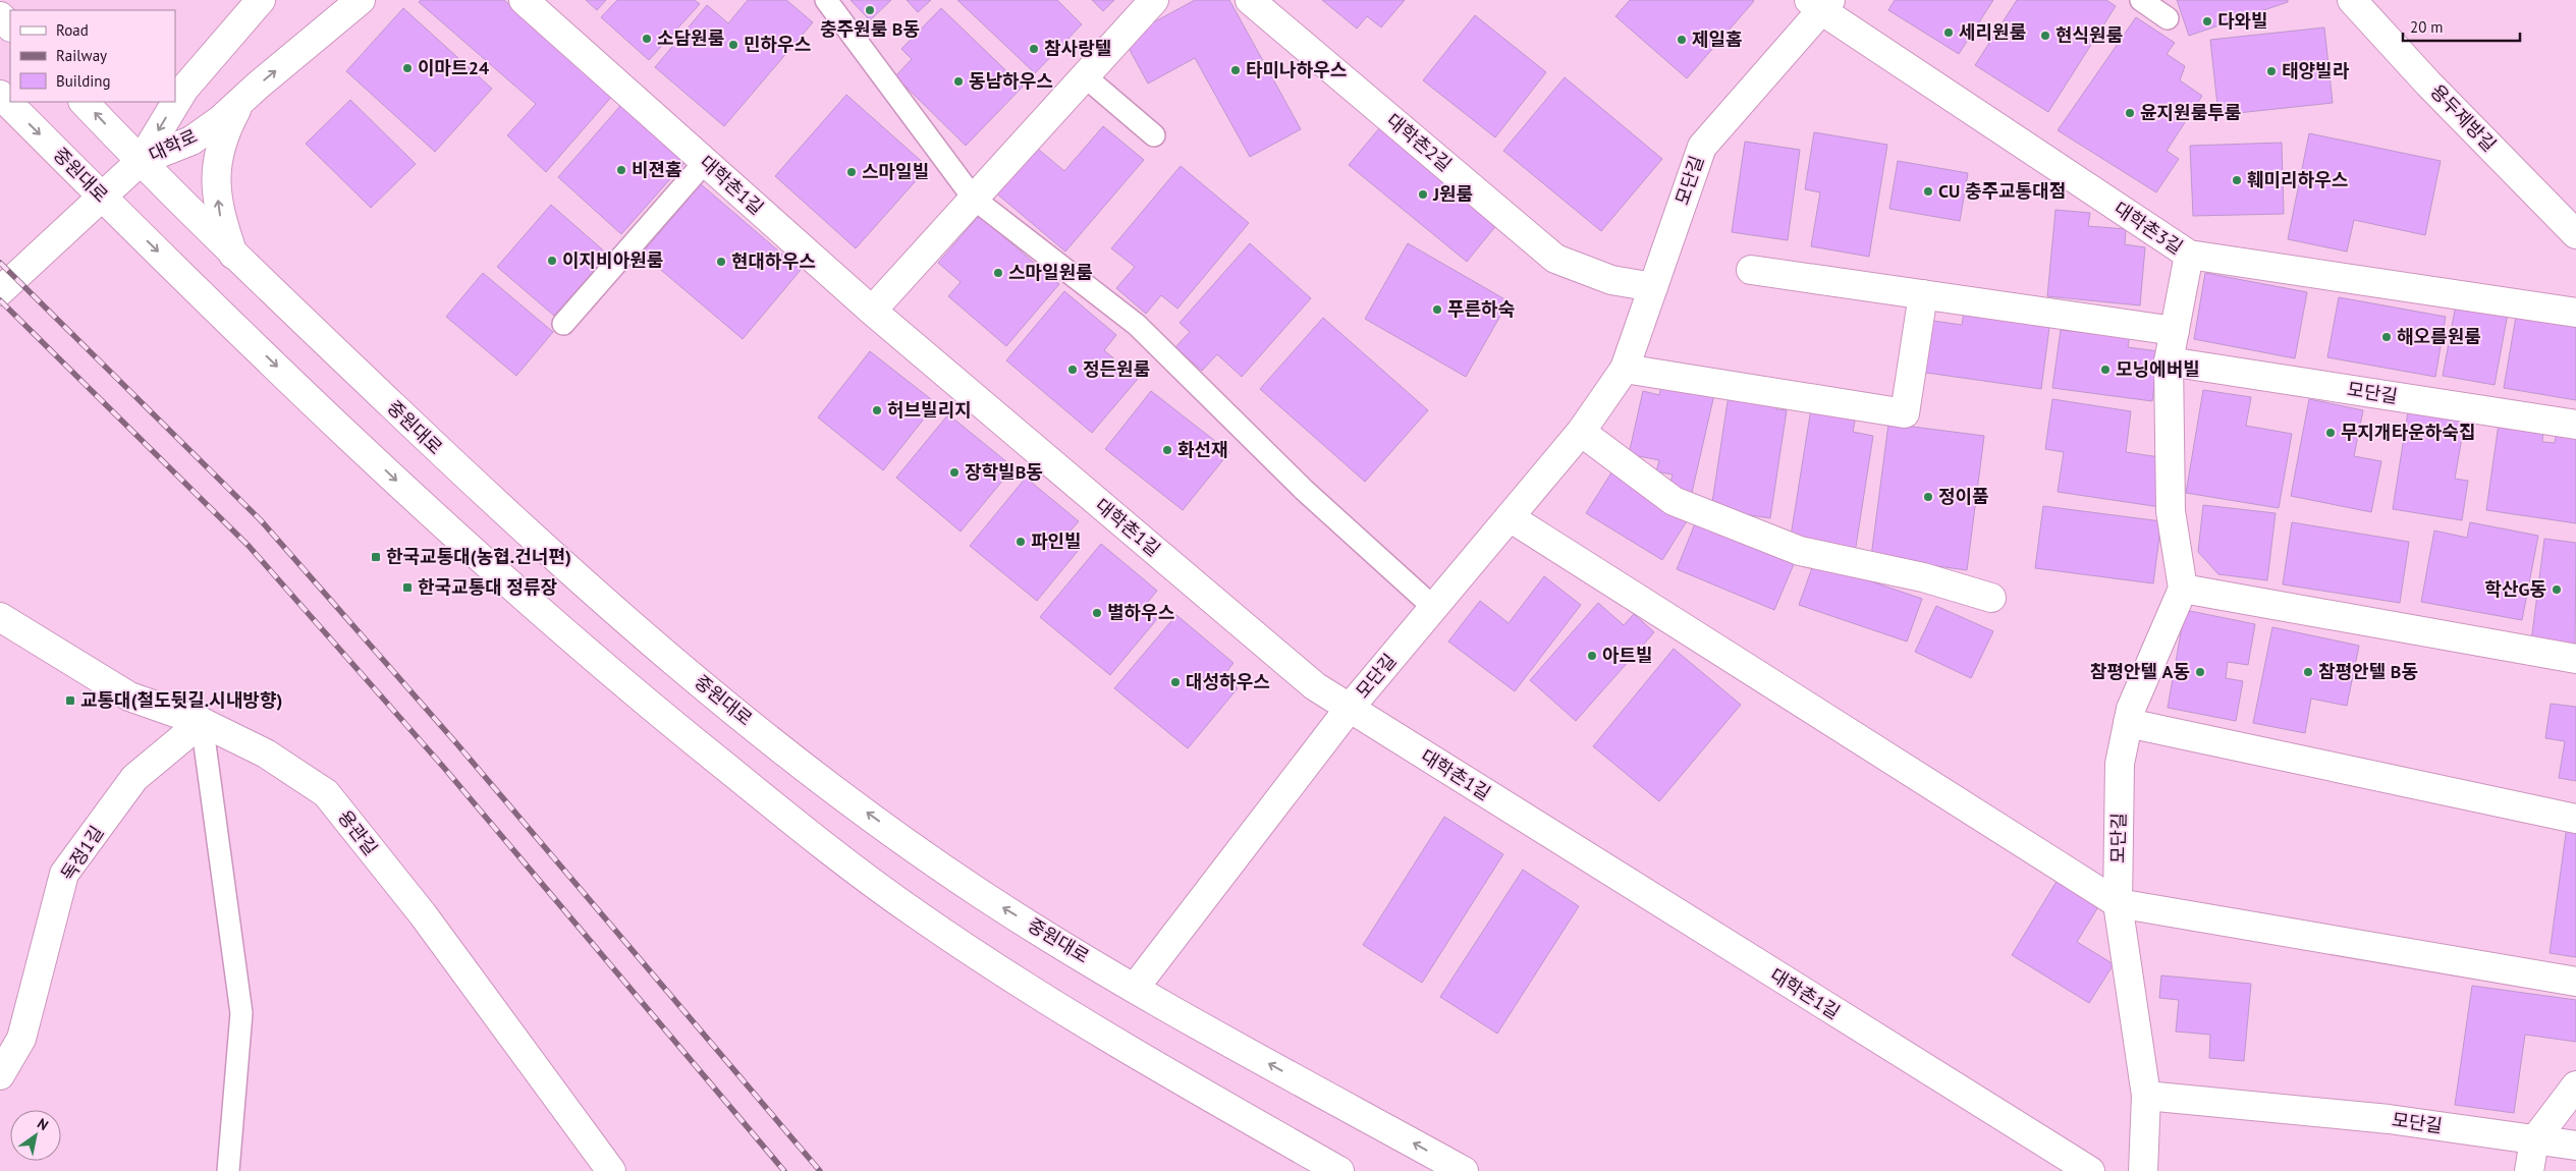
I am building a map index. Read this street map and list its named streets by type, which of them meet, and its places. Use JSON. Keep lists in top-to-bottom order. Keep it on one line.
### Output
{"streets":{"street":["용두제방길","대학촌2길","대학로","중원대로","모단길","대학촌1길","대학촌3길","용관길","독정1길"]},"crossings":[["대학촌2길","모단길"],["대학로","중원대로"],["중원대로","모단길"],["모단길","대학촌1길"],["모단길","대학촌3길"],["용관길","독정1길"]],"places":{"other":["충주원룸 B동","다와빌","세리원룸","현식원룸","소담원룸","제일홈","민하우스","참사랑텔","이마트24","타미나하우스","태양빌라","동남하우스","윤지원룸투룸","비젼홈","스마일빌","훼미리하우스","CU 충주교통대점","J원룸","이지비아원룸","현대하우스","스마일원룸","푸른하숙","해오름원룸","정든원룸","모닝에버빌","허브빌리지","무지개타운하숙집","화선재","장학빌B동","정이품","파인빌","학산G동","별하우스","아트빌","참평안텔 A동","참평안텔 B동","대성하우스"],"transit":["한국교통대(농협.건너편)","한국교통대 정류장","교통대(철도뒷길.시내방향)"]},"legend":["Road","Railway","Building"],"scale_bar":"20 m","north":"top right"}
